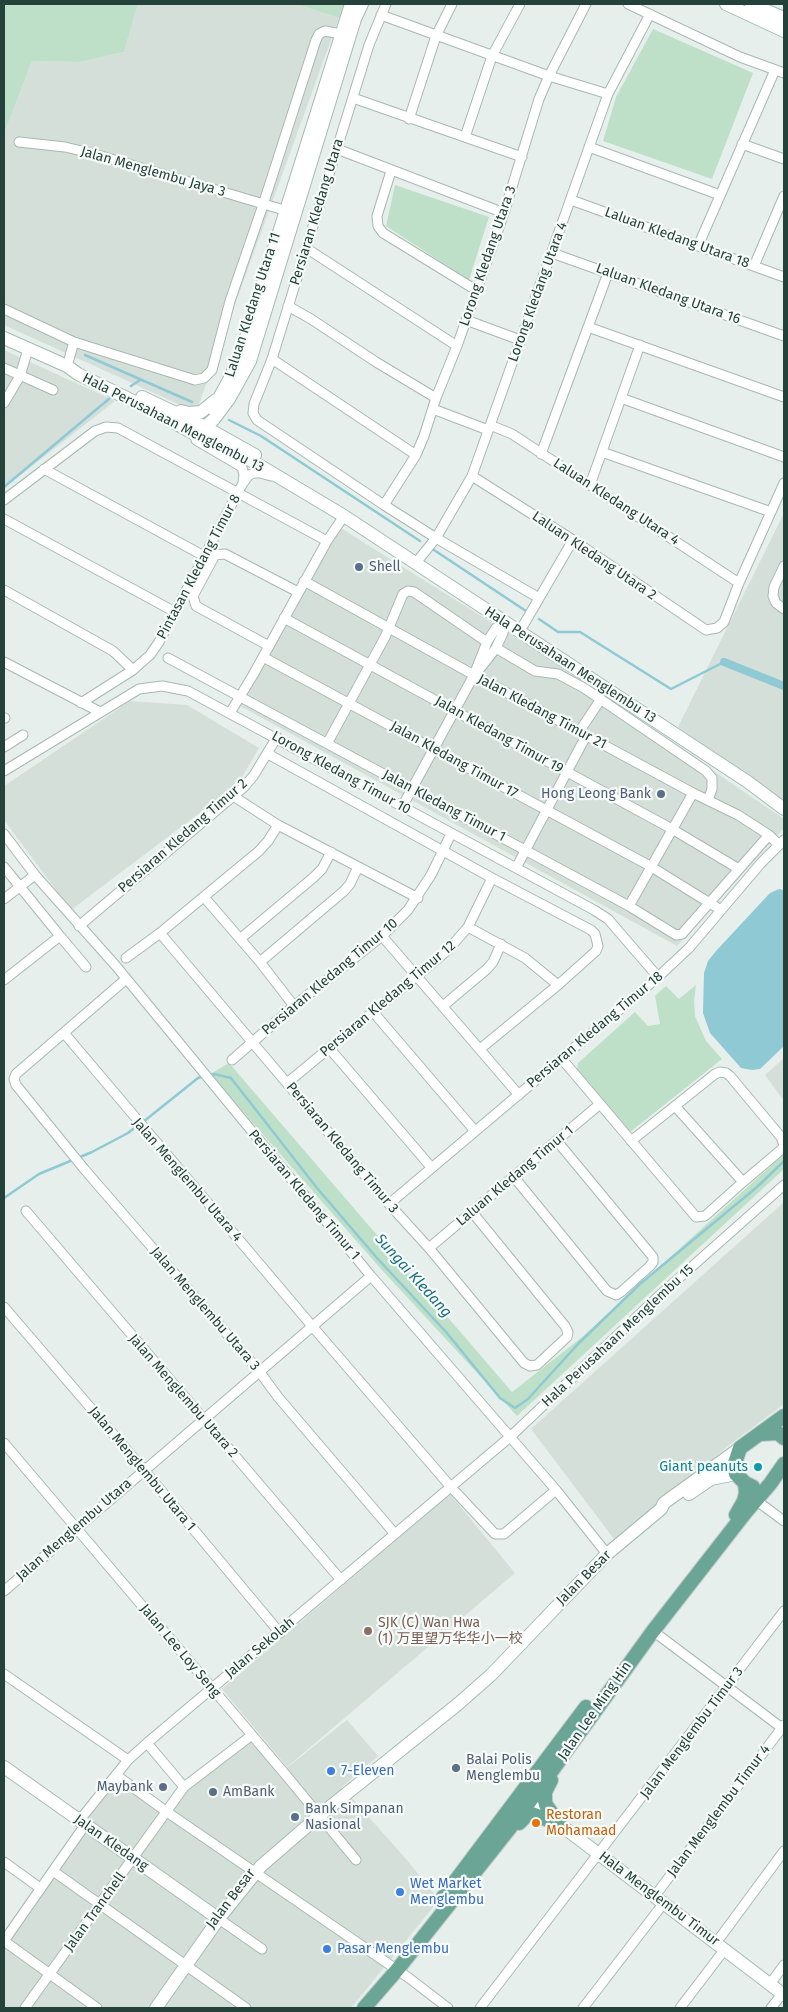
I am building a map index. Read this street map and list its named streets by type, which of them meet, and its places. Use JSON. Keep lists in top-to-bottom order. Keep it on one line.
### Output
{"streets":{"main road":["Jalan Lee Ming Hin"],"street":["Jalan Menglembu Jaya 3","Persiaran Kledang Utara","Laluan Kledang Utara 18","Lorong Kledang Utara 3","Lorong Kledang Utara 4","Laluan Kledang Utara 16","Laluan Kledang Utara 11","Hala Perusahaan Menglembu 13","Laluan Kledang Utara 4","Laluan Kledang Utara 2","Pintasan Kledang Timur 8","Jalan Kledang Timur 21","Jalan Kledang Timur 19","Jalan Kledang Timur 17","Lorong Kledang Timur 10","Jalan Kledang Timur 1","Persiaran Kledang Timur 2","Persiaran Kledang Timur 10","Persiaran Kledang Timur 12","Persiaran Kledang Timur 18","Persiaran Kledang Timur 3","Laluan Kledang Timur 1","Jalan Menglembu Utara 4","Persiaran Kledang Timur 1","Jalan Menglembu Utara 3","Hala Perusahaan Menglembu 15","Jalan Menglembu Utara 2","Jalan Menglembu Utara 1","Jalan Menglembu Utara","Jalan Besar","Jalan Sekolah","Jalan Lee Loy Seng","Jalan Menglembu Timur 3","Jalan Menglembu Timur 4","Jalan Kledang","Hala Menglembu Timur","Jalan Tranchell"]},"crossings":[["Jalan Menglembu Jaya 3","Laluan Kledang Utara 11"],["Persiaran Kledang Utara","Lorong Kledang Utara 3"],["Laluan Kledang Utara 18","Lorong Kledang Utara 4"],["Lorong Kledang Utara 3","Laluan Kledang Utara 4"],["Lorong Kledang Utara 4","Laluan Kledang Utara 16"],["Lorong Kledang Utara 4","Hala Perusahaan Menglembu 13"],["Lorong Kledang Utara 4","Laluan Kledang Utara 4"],["Lorong Kledang Utara 4","Laluan Kledang Utara 2"],["Laluan Kledang Utara 11","Hala Perusahaan Menglembu 13"],["Hala Perusahaan Menglembu 13","Pintasan Kledang Timur 8"],["Laluan Kledang Utara 4","Laluan Kledang Utara 2"],["Jalan Kledang Timur 21","Persiaran Kledang Timur 18"],["Jalan Kledang Timur 17","Jalan Kledang Timur 1"],["Jalan Kledang Timur 17","Persiaran Kledang Timur 18"],["Lorong Kledang Timur 10","Persiaran Kledang Timur 2"],["Lorong Kledang Timur 10","Persiaran Kledang Timur 10"],["Lorong Kledang Timur 10","Persiaran Kledang Timur 12"],["Lorong Kledang Timur 10","Persiaran Kledang Timur 18"],["Persiaran Kledang Timur 2","Persiaran Kledang Timur 1"],["Persiaran Kledang Timur 10","Persiaran Kledang Timur 3"],["Persiaran Kledang Timur 12","Persiaran Kledang Timur 3"],["Persiaran Kledang Timur 18","Persiaran Kledang Timur 3"],["Persiaran Kledang Timur 3","Laluan Kledang Timur 1"],["Jalan Menglembu Utara 4","Persiaran Kledang Timur 1"],["Jalan Menglembu Utara 4","Jalan Menglembu Utara 3"],["Jalan Menglembu Utara 4","Hala Perusahaan Menglembu 15"],["Jalan Menglembu Utara 4","Jalan Menglembu Utara"],["Jalan Menglembu Utara 4","Jalan Sekolah"],["Persiaran Kledang Timur 1","Hala Perusahaan Menglembu 15"],["Persiaran Kledang Timur 1","Jalan Menglembu Utara"],["Persiaran Kledang Timur 1","Jalan Besar"],["Jalan Menglembu Utara 3","Jalan Menglembu Utara"],["Jalan Menglembu Utara 3","Jalan Sekolah"],["Hala Perusahaan Menglembu 15","Jalan Sekolah"],["Jalan Menglembu Utara 2","Jalan Menglembu Utara"],["Jalan Menglembu Utara 2","Jalan Sekolah"],["Jalan Menglembu Utara 1","Jalan Menglembu Utara"],["Jalan Menglembu Utara 1","Jalan Sekolah"],["Jalan Menglembu Utara","Jalan Lee Loy Seng"],["Jalan Besar","Jalan Lee Loy Seng"],["Jalan Besar","Jalan Lee Ming Hin"],["Jalan Besar","Jalan Kledang"],["Jalan Sekolah","Jalan Lee Loy Seng"],["Jalan Sekolah","Jalan Kledang"],["Jalan Lee Loy Seng","Jalan Tranchell"],["Jalan Lee Ming Hin","Hala Menglembu Timur"],["Jalan Menglembu Timur 3","Hala Menglembu Timur"],["Jalan Menglembu Timur 4","Hala Menglembu Timur"],["Jalan Kledang","Jalan Tranchell"]],"water":["Sungai Kledang"],"places":["Shell","Hong Leong Bank","Giant peanuts","SJK (C) Wan Hwa (1) 万里望万华华小一校","Balai Polis Menglembu","7-Eleven","Maybank","AmBank","Bank Simpanan Nasional","Restoran Mohamaad","Wet Market Menglembu","Pasar Menglembu"]}
